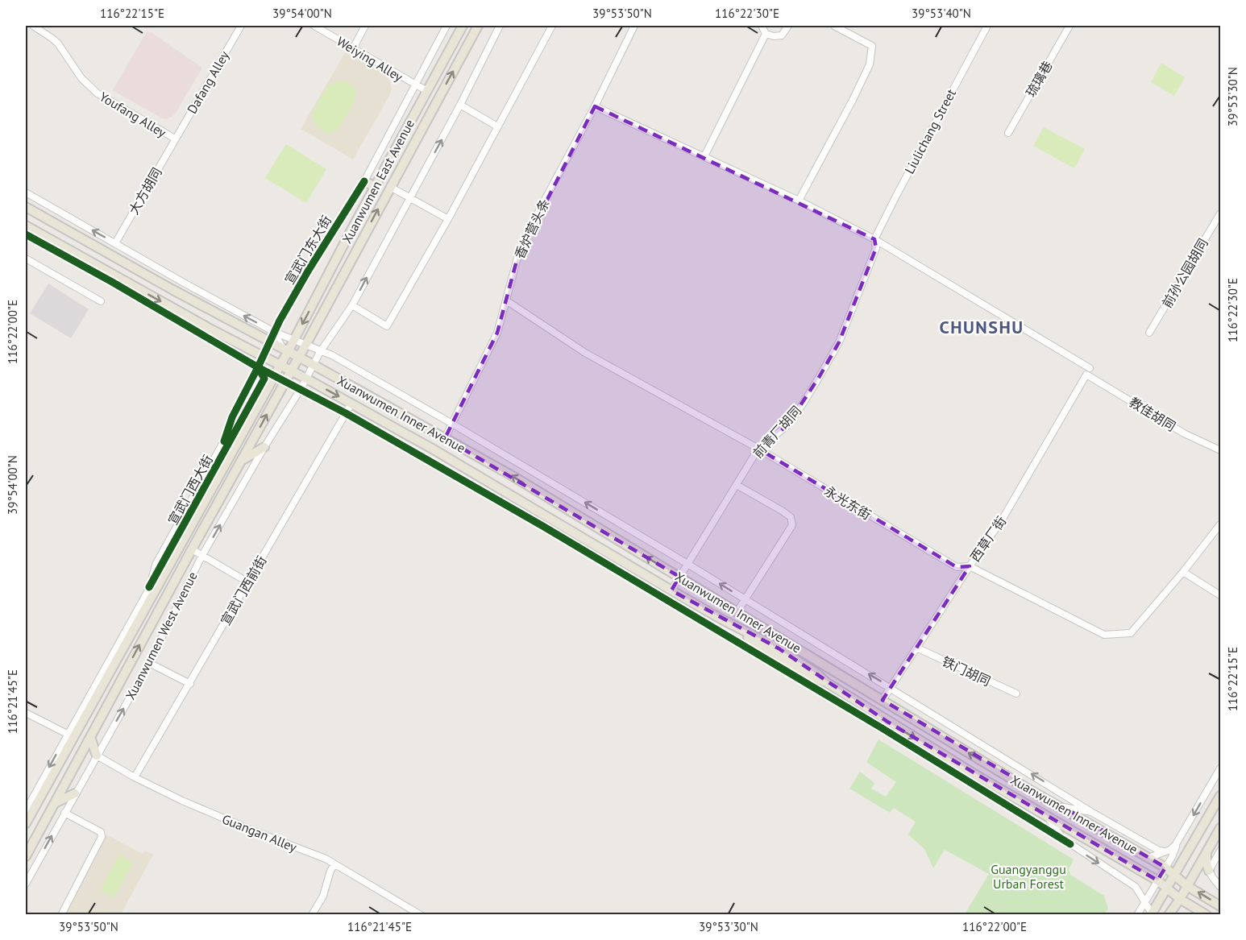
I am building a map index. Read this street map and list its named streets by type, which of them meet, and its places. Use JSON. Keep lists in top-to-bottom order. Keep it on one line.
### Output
{"streets":{"main road":["Xuanwumen East Avenue","Xuanwumen Inner Avenue","Xuanwumen West Avenue"],"street":["Weiying Alley","琉璃巷","Dafang Alley","Youfang Alley","Liulichang Street","大方胡同","香炉营头条","宣武门东大街","前孙公园胡同","教佳胡同","前青厂胡同","宣武门西大街","永光东街","西草厂街","宣武门西前街","铁门胡同","Guangan Alley"]},"crossings":[["Weiying Alley","Xuanwumen East Avenue"],["Weiying Alley","宣武门东大街"],["Dafang Alley","Youfang Alley"],["Dafang Alley","大方胡同"],["Youfang Alley","大方胡同"],["Liulichang Street","教佳胡同"],["Liulichang Street","前青厂胡同"],["Xuanwumen East Avenue","Xuanwumen Inner Avenue"],["Xuanwumen East Avenue","Xuanwumen West Avenue"],["香炉营头条","Xuanwumen Inner Avenue"],["香炉营头条","教佳胡同"],["香炉营头条","永光东街"],["宣武门东大街","Xuanwumen Inner Avenue"],["宣武门东大街","宣武门西大街"],["Xuanwumen Inner Avenue","前青厂胡同"],["Xuanwumen Inner Avenue","西草厂街"],["Xuanwumen Inner Avenue","宣武门西前街"],["Xuanwumen Inner Avenue","Xuanwumen West Avenue"],["教佳胡同","前青厂胡同"],["教佳胡同","西草厂街"],["前青厂胡同","永光东街"],["宣武门西大街","Xuanwumen West Avenue"],["永光东街","西草厂街"],["西草厂街","铁门胡同"],["宣武门西前街","Guangan Alley"],["Xuanwumen West Avenue","Guangan Alley"]],"districts":["CHUNSHU"],"parks":["Guangyanggu Urban Forest"],"coordinates":["116°22'15\"E","39°54'00\"N","39°53'50\"N","116°22'30\"E","39°53'40\"N","39°53'30\"N","116°22'00\"E","116°21'45\"E"]}
